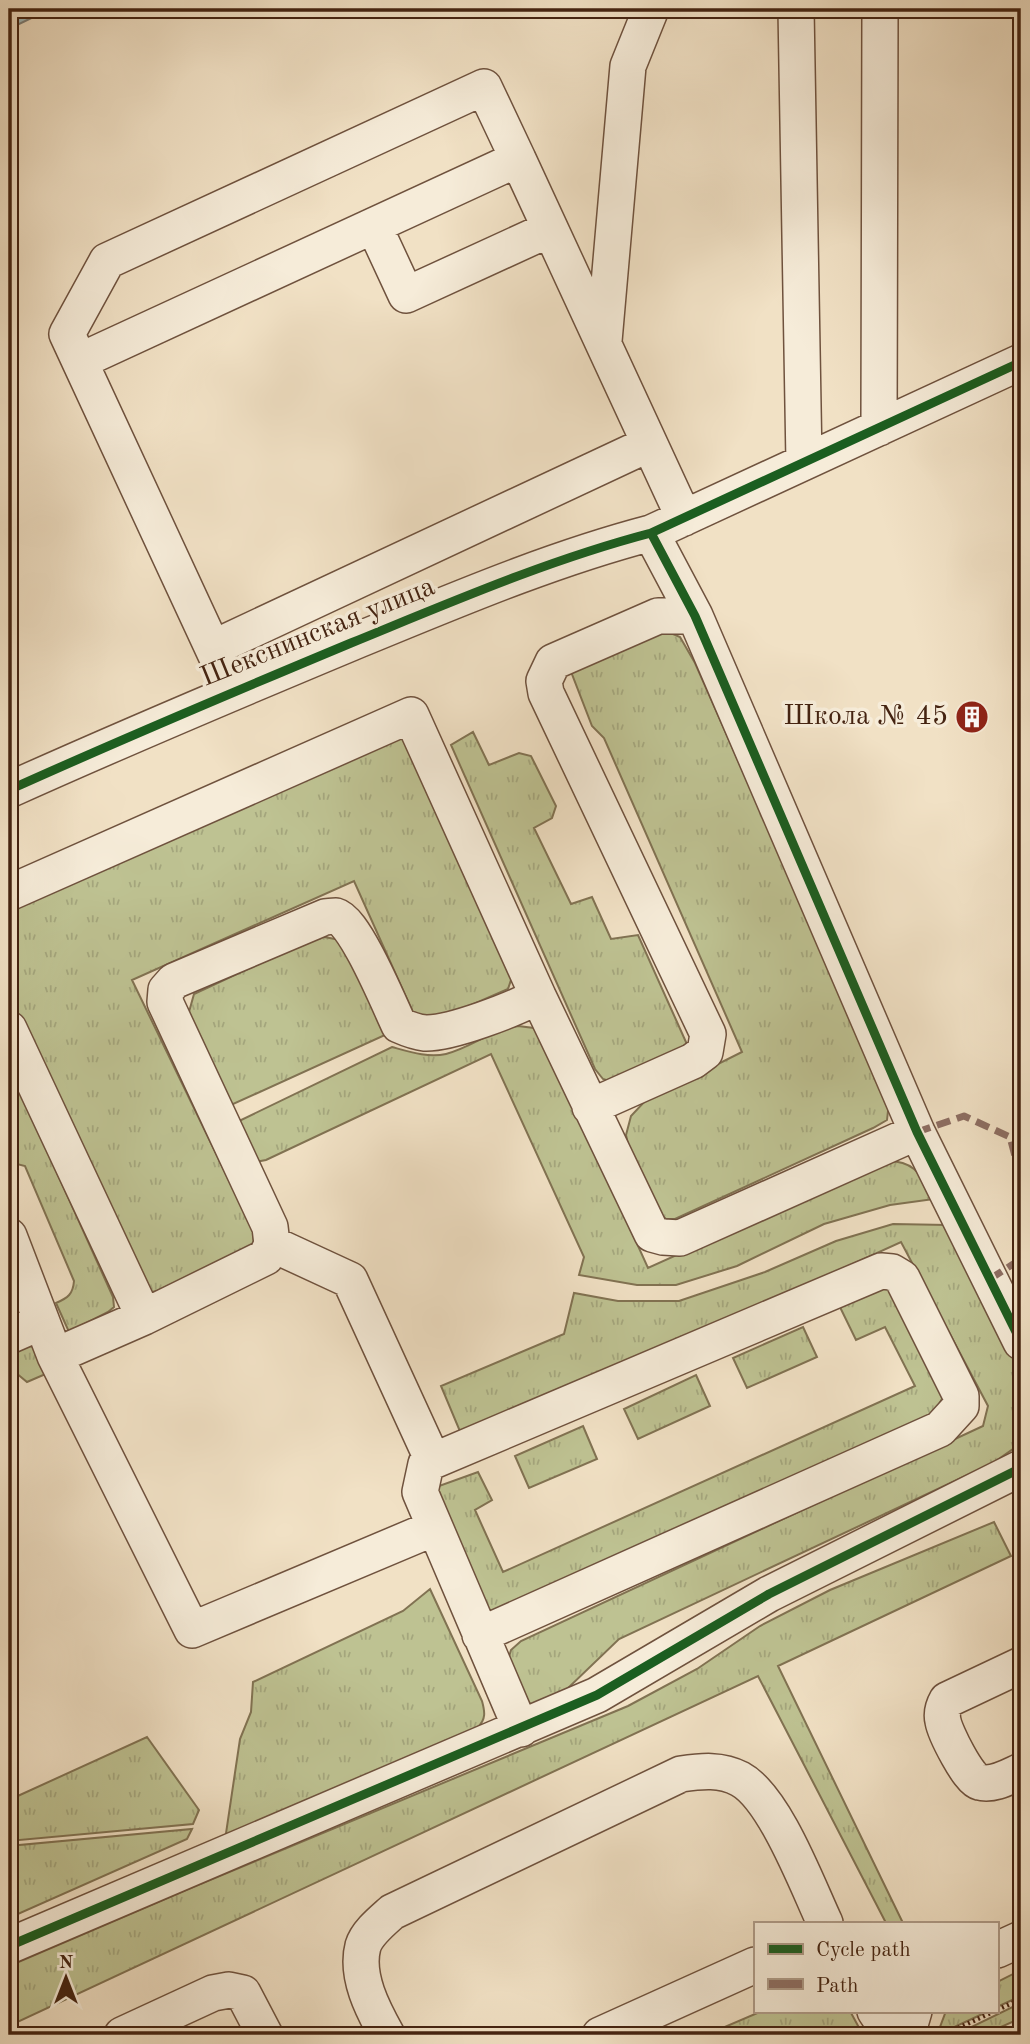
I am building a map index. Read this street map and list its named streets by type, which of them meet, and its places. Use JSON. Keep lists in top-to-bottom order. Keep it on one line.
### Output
{"streets":{"street":["Шекснинская улица"]},"places":{"building":["Школа № 45"]},"legend":["Cycle path","Path"],"north":"top"}
